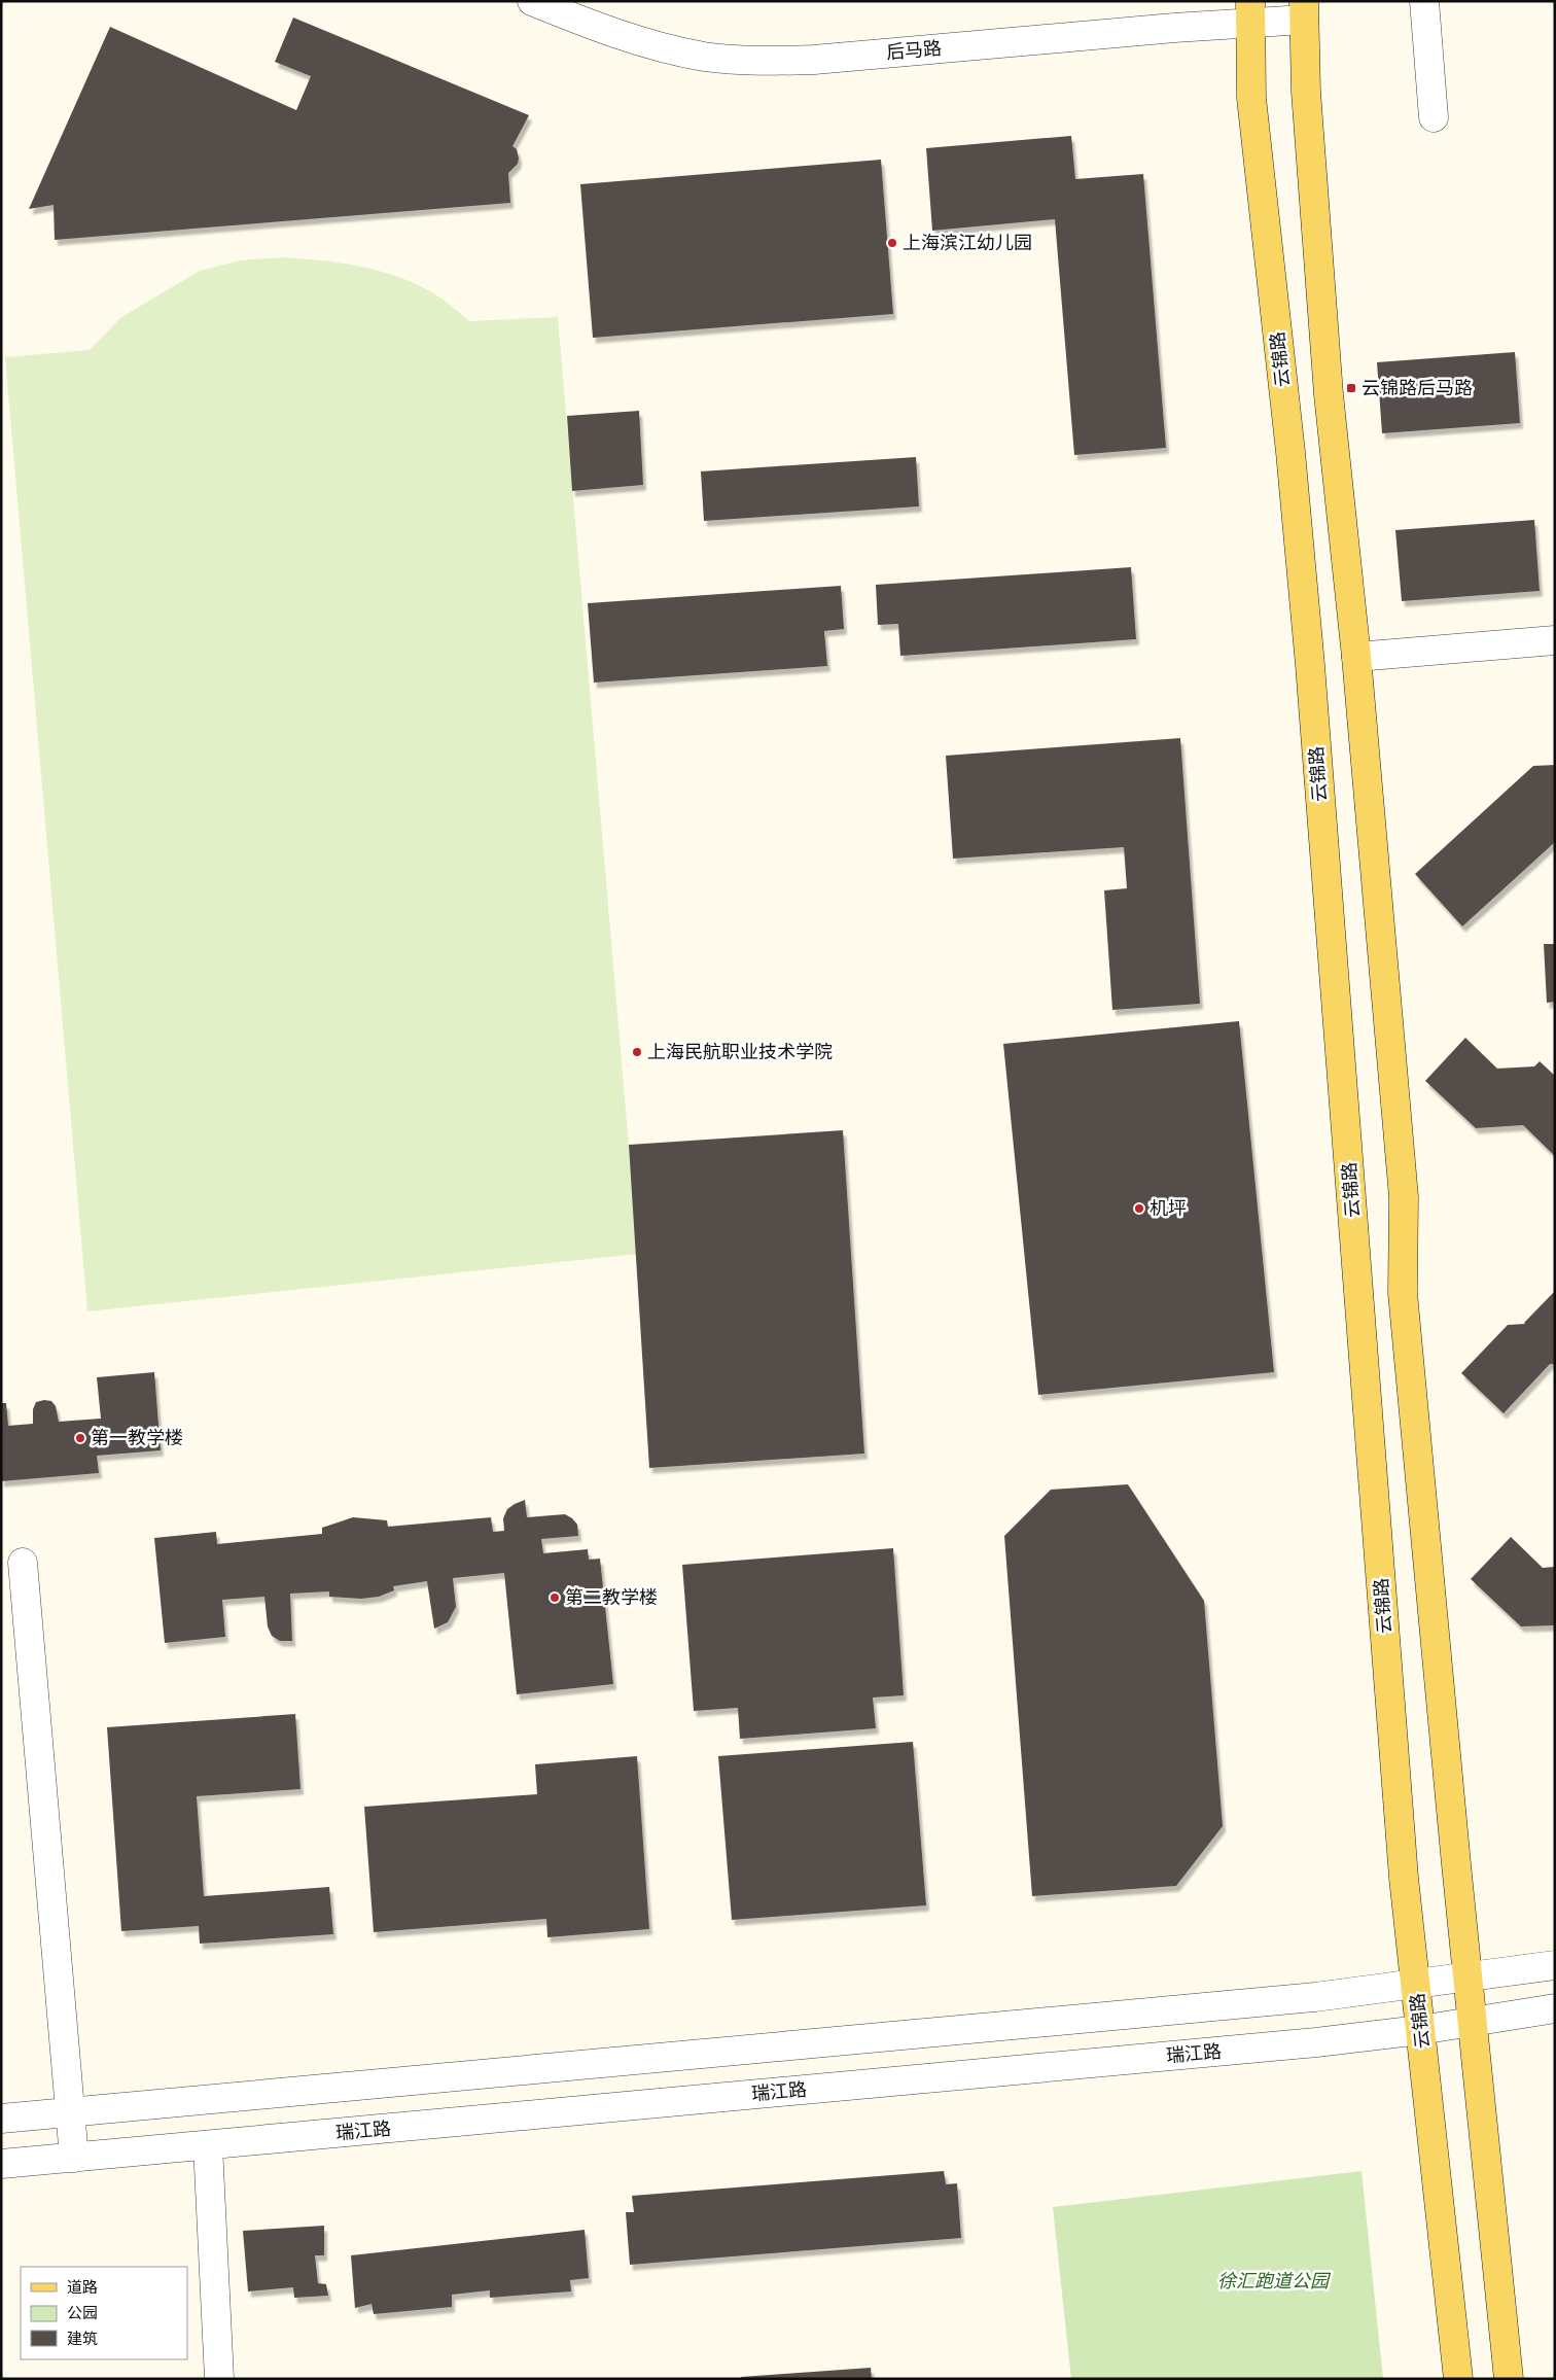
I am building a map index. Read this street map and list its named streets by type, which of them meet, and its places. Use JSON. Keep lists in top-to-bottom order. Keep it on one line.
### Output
{"streets":{"main road":["云锦路"],"street":["后马路","瑞江路"]},"crossings":[["后马路","云锦路"],["云锦路","瑞江路"]],"parks":["徐汇跑道公园"],"places":{"other":["上海滨江幼儿园","上海民航职业技术学院","机坪","第一教学楼","第二教学楼"],"transit":["云锦路后马路"]},"legend":["道路","公园","建筑"]}
